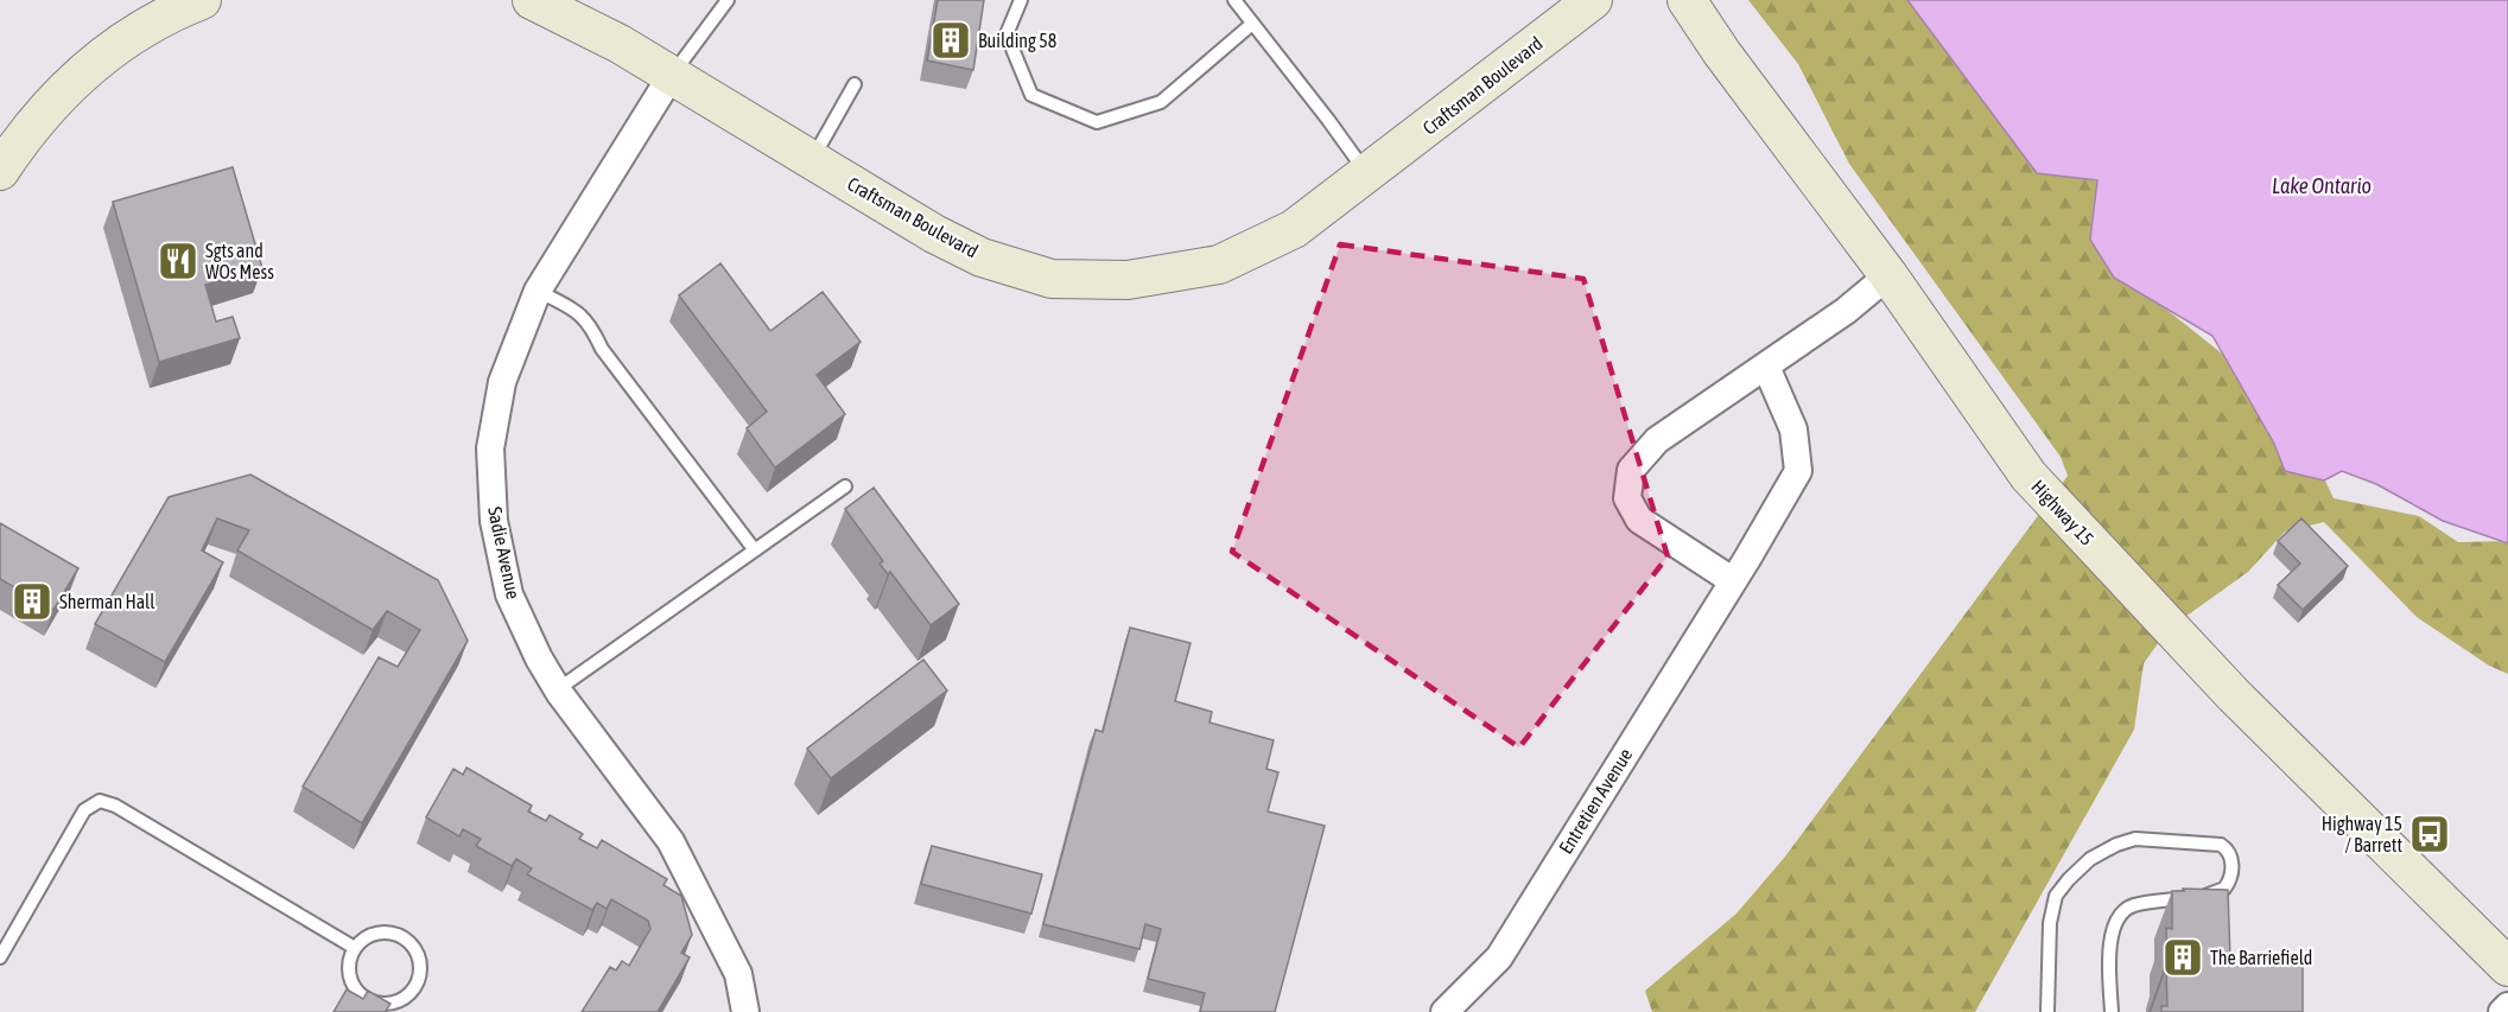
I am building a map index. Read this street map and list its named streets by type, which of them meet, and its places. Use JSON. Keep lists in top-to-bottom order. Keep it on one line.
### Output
{"streets":{"street":["Craftsman Boulevard","Highway 15","Sadie Avenue","Entretien Avenue"]},"crossings":[["Craftsman Boulevard","Sadie Avenue"]],"water":["Lake Ontario"],"places":{"building":["Building 58","Sherman Hall","The Barriefield"],"restaurant":["Sgts and WOs Mess"],"bus stop":["Highway 15 / Barrett"]}}
